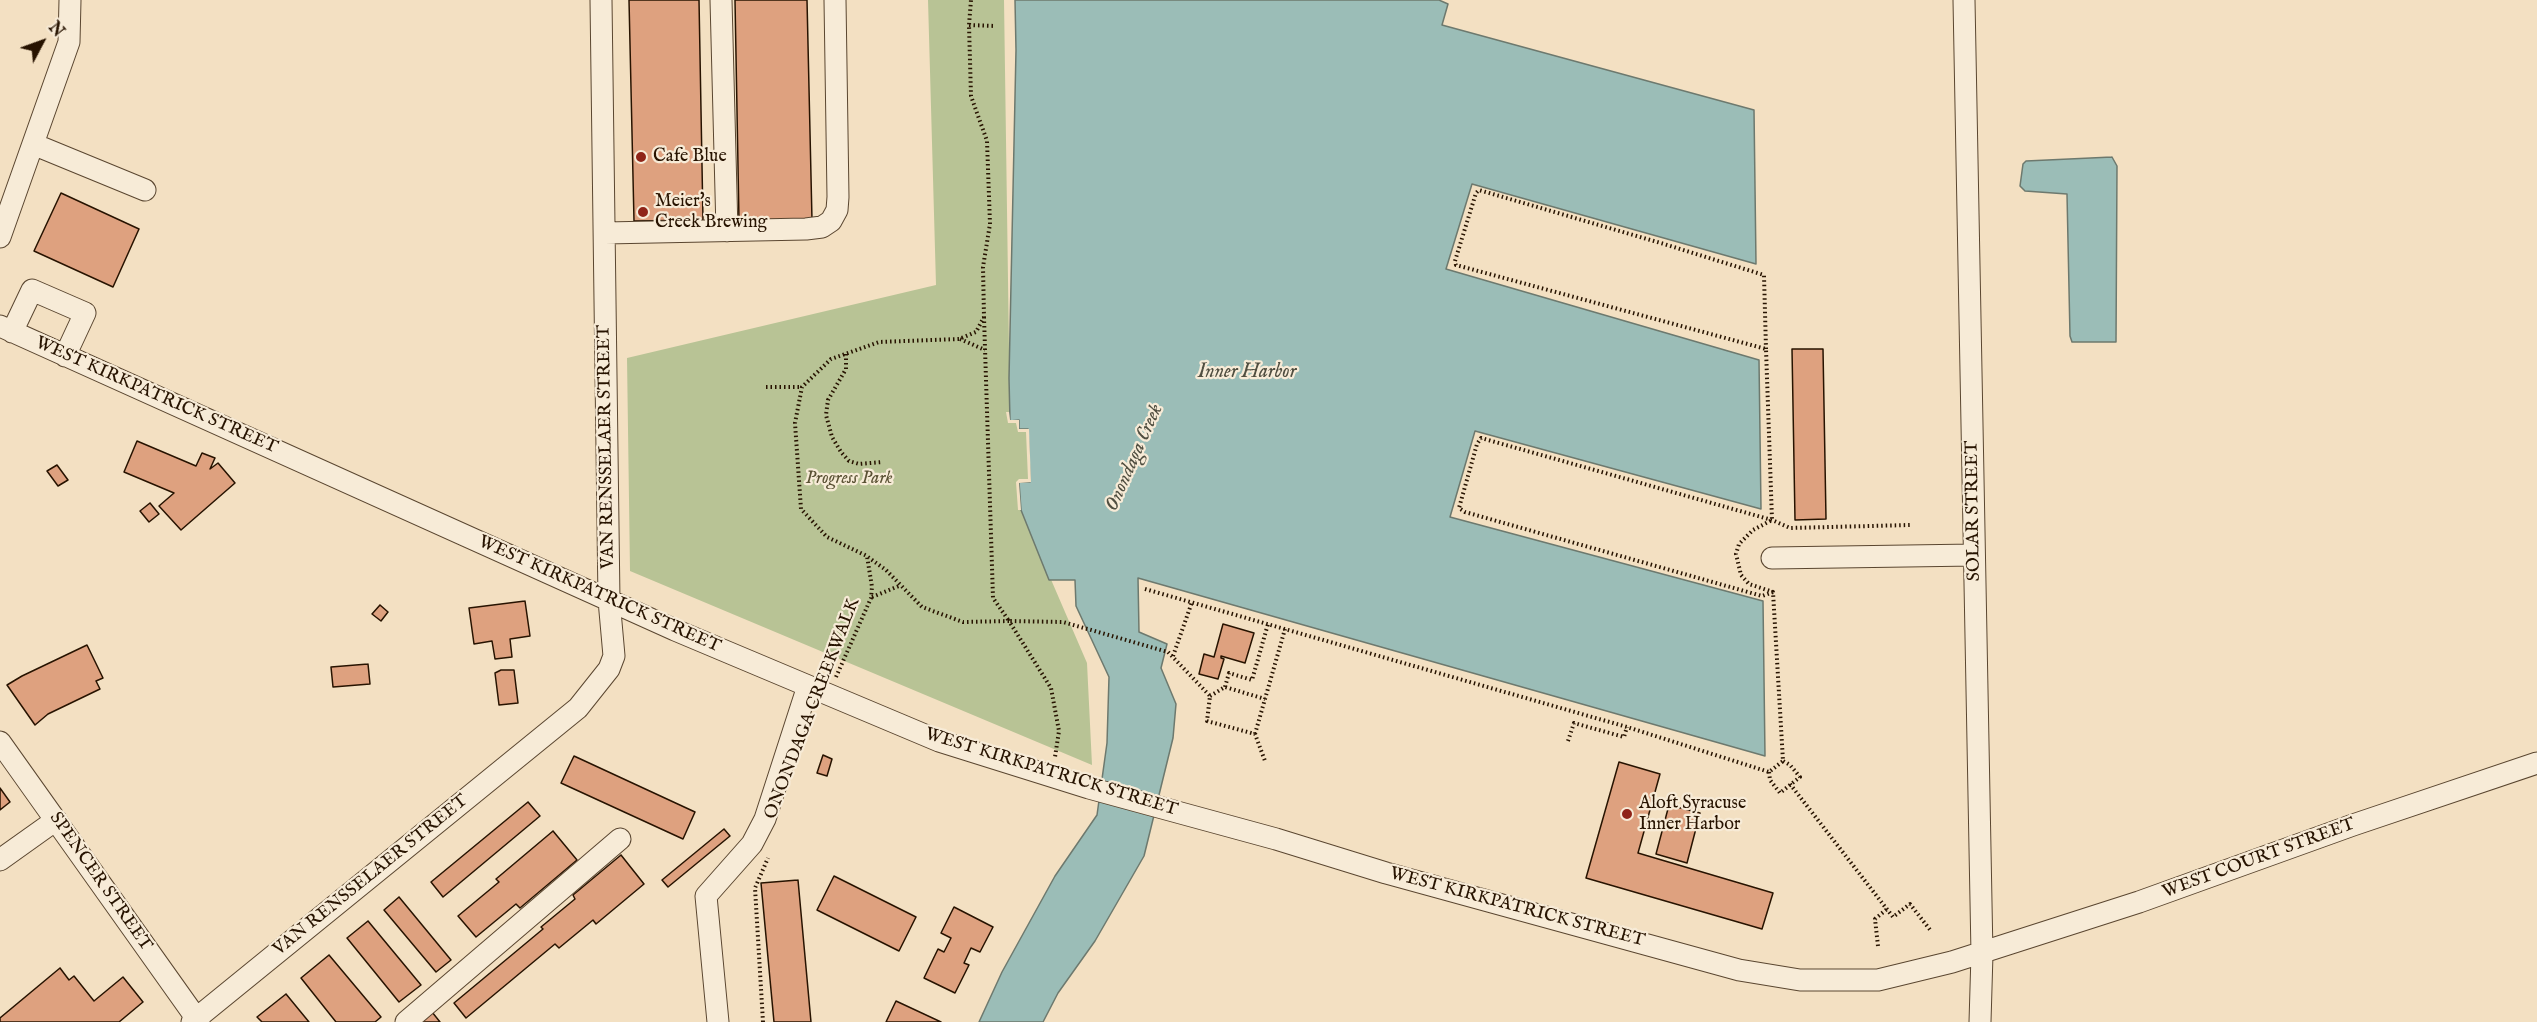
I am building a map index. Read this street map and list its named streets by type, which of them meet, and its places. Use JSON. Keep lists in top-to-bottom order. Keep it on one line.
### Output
{"streets":{"street":["WEST KIRKPATRICK STREET","VAN RENSSELAER STREET","SOLAR STREET","WEST COURT STREET","SPENCER STREET"],"path":["ONONDAGA CREEKWALK"]},"crossings":[["WEST KIRKPATRICK STREET","VAN RENSSELAER STREET"],["WEST KIRKPATRICK STREET","SOLAR STREET"],["WEST KIRKPATRICK STREET","ONONDAGA CREEKWALK"],["WEST KIRKPATRICK STREET","WEST COURT STREET"],["VAN RENSSELAER STREET","SPENCER STREET"],["SOLAR STREET","WEST COURT STREET"]],"water":["Inner Harbor","Onondaga Creek"],"parks":["Progress Park"],"places":["Cafe Blue","Meier's Creek Brewing","Aloft Syracuse Inner Harbor"],"north":"top right"}
